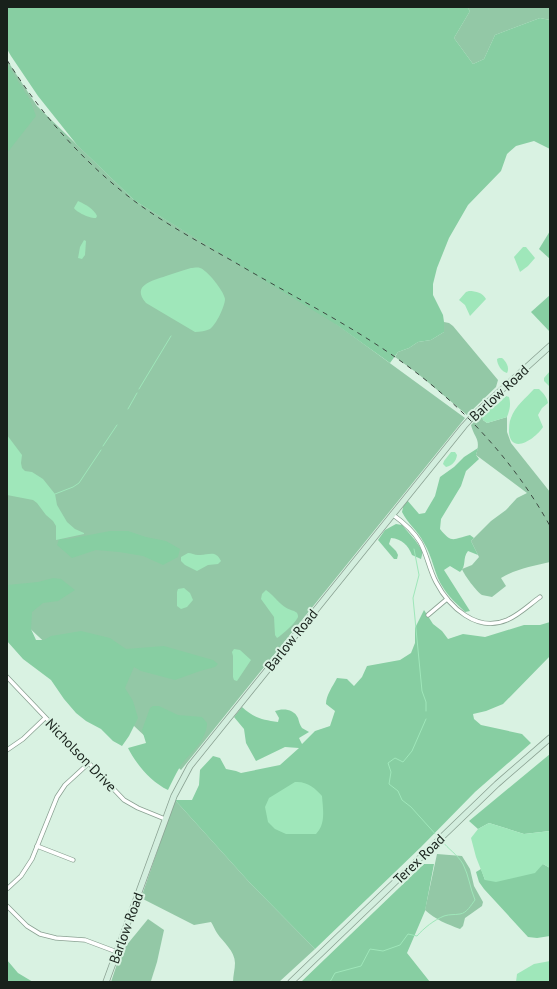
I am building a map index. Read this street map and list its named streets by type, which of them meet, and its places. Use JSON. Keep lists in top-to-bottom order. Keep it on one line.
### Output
{"streets":{"street":["Barlow Road","Nicholson Drive","Terex Road"]},"crossings":[["Barlow Road","Nicholson Drive"]]}
